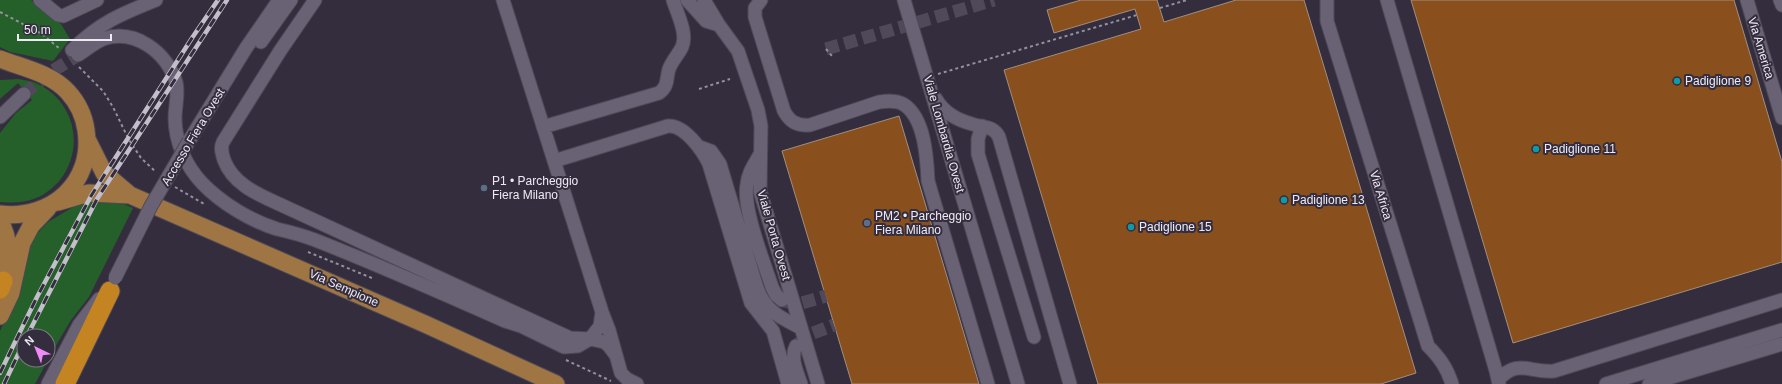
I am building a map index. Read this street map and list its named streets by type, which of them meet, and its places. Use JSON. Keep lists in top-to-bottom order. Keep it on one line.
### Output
{"streets":{"main road":["Via Sempione"],"street":["Via America","Viale Lombardia Ovest","Accesso Fiera Ovest","Via Africa","Viale Porta Ovest"]},"places":["Padiglione 9","Padiglione 11","P1 • Parcheggio Fiera Milano","Padiglione 13","PM2 • Parcheggio Fiera Milano","Padiglione 15"],"scale_bar":"50 m","north":"top left"}
